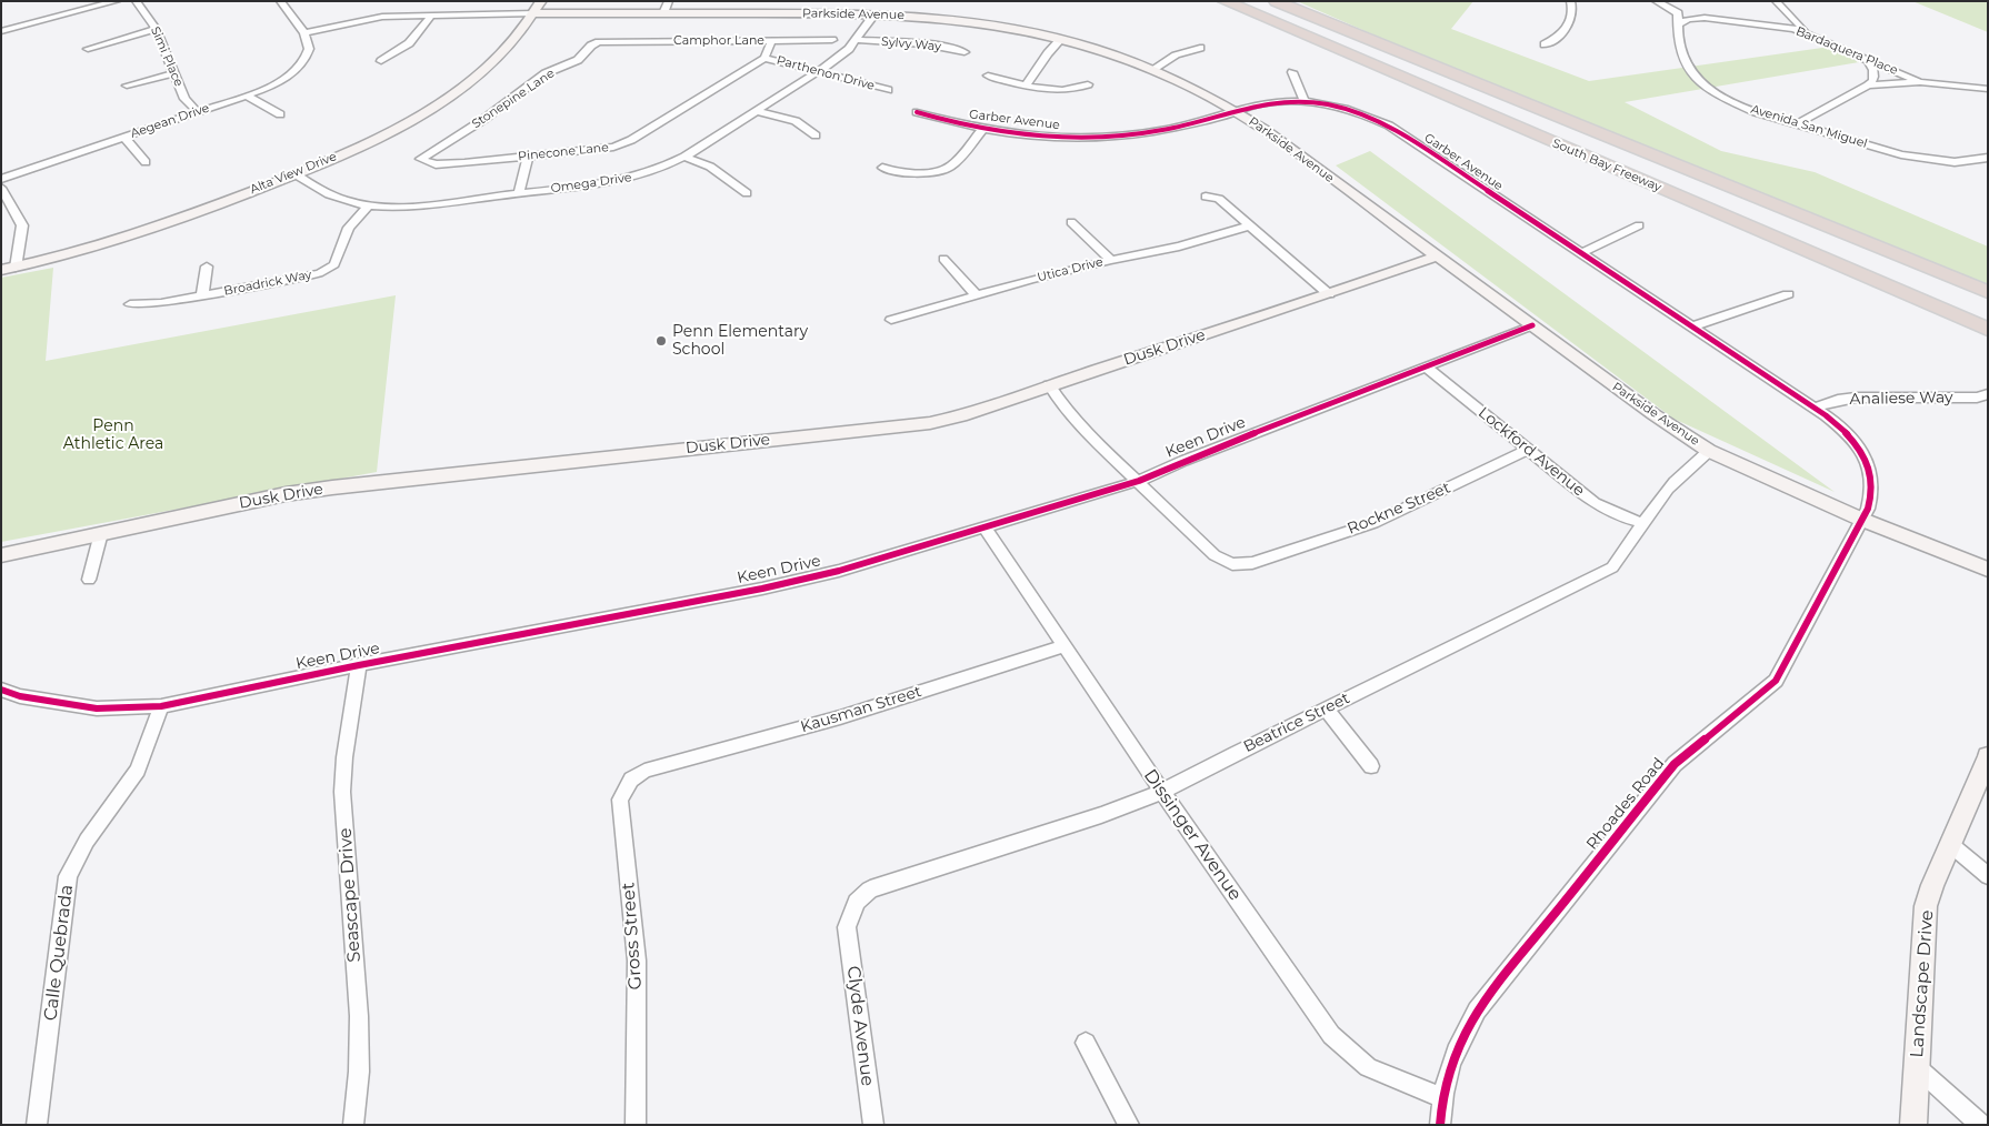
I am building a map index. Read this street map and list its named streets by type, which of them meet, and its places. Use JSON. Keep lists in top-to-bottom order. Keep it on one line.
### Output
{"streets":{"highway":["South Bay Freeway"],"street":["Parkside Avenue","Camphor Lane","Sylvy Way","Bardaquera Place","Simi Place","Parthenon Drive","Stonepine Lane","Garber Avenue","Aegean Drive","Avenida San Miguel","Pinecone Lane","Alta View Drive","Omega Drive","Utica Drive","Broadrick Way","Dusk Drive","Analiese Way","Keen Drive","Lockford Avenue","Rockne Street","Kausman Street","Beatrice Street","Rhoades Road","Dissinger Avenue","Seascape Drive","Gross Street","Calle Quebrada","Landscape Drive","Clyde Avenue"]},"crossings":[["Parkside Avenue","Garber Avenue"],["Parkside Avenue","Aegean Drive"],["Parkside Avenue","Alta View Drive"],["Parkside Avenue","Omega Drive"],["Parkside Avenue","Dusk Drive"],["Parkside Avenue","Keen Drive"],["Parkside Avenue","Beatrice Street"],["Parkside Avenue","Rhoades Road"],["Camphor Lane","Stonepine Lane"],["Sylvy Way","Omega Drive"],["Bardaquera Place","Avenida San Miguel"],["Simi Place","Aegean Drive"],["Parthenon Drive","Pinecone Lane"],["Parthenon Drive","Omega Drive"],["Stonepine Lane","Pinecone Lane"],["Garber Avenue","Analiese Way"],["Garber Avenue","Rhoades Road"],["Alta View Drive","Omega Drive"],["Omega Drive","Broadrick Way"],["Keen Drive","Lockford Avenue"],["Keen Drive","Rockne Street"],["Keen Drive","Dissinger Avenue"],["Keen Drive","Seascape Drive"],["Keen Drive","Calle Quebrada"],["Lockford Avenue","Rockne Street"],["Lockford Avenue","Beatrice Street"],["Kausman Street","Dissinger Avenue"],["Kausman Street","Gross Street"],["Beatrice Street","Dissinger Avenue"],["Beatrice Street","Clyde Avenue"],["Rhoades Road","Dissinger Avenue"]],"parks":["Penn Athletic Area"],"places":["Penn Elementary School"]}
